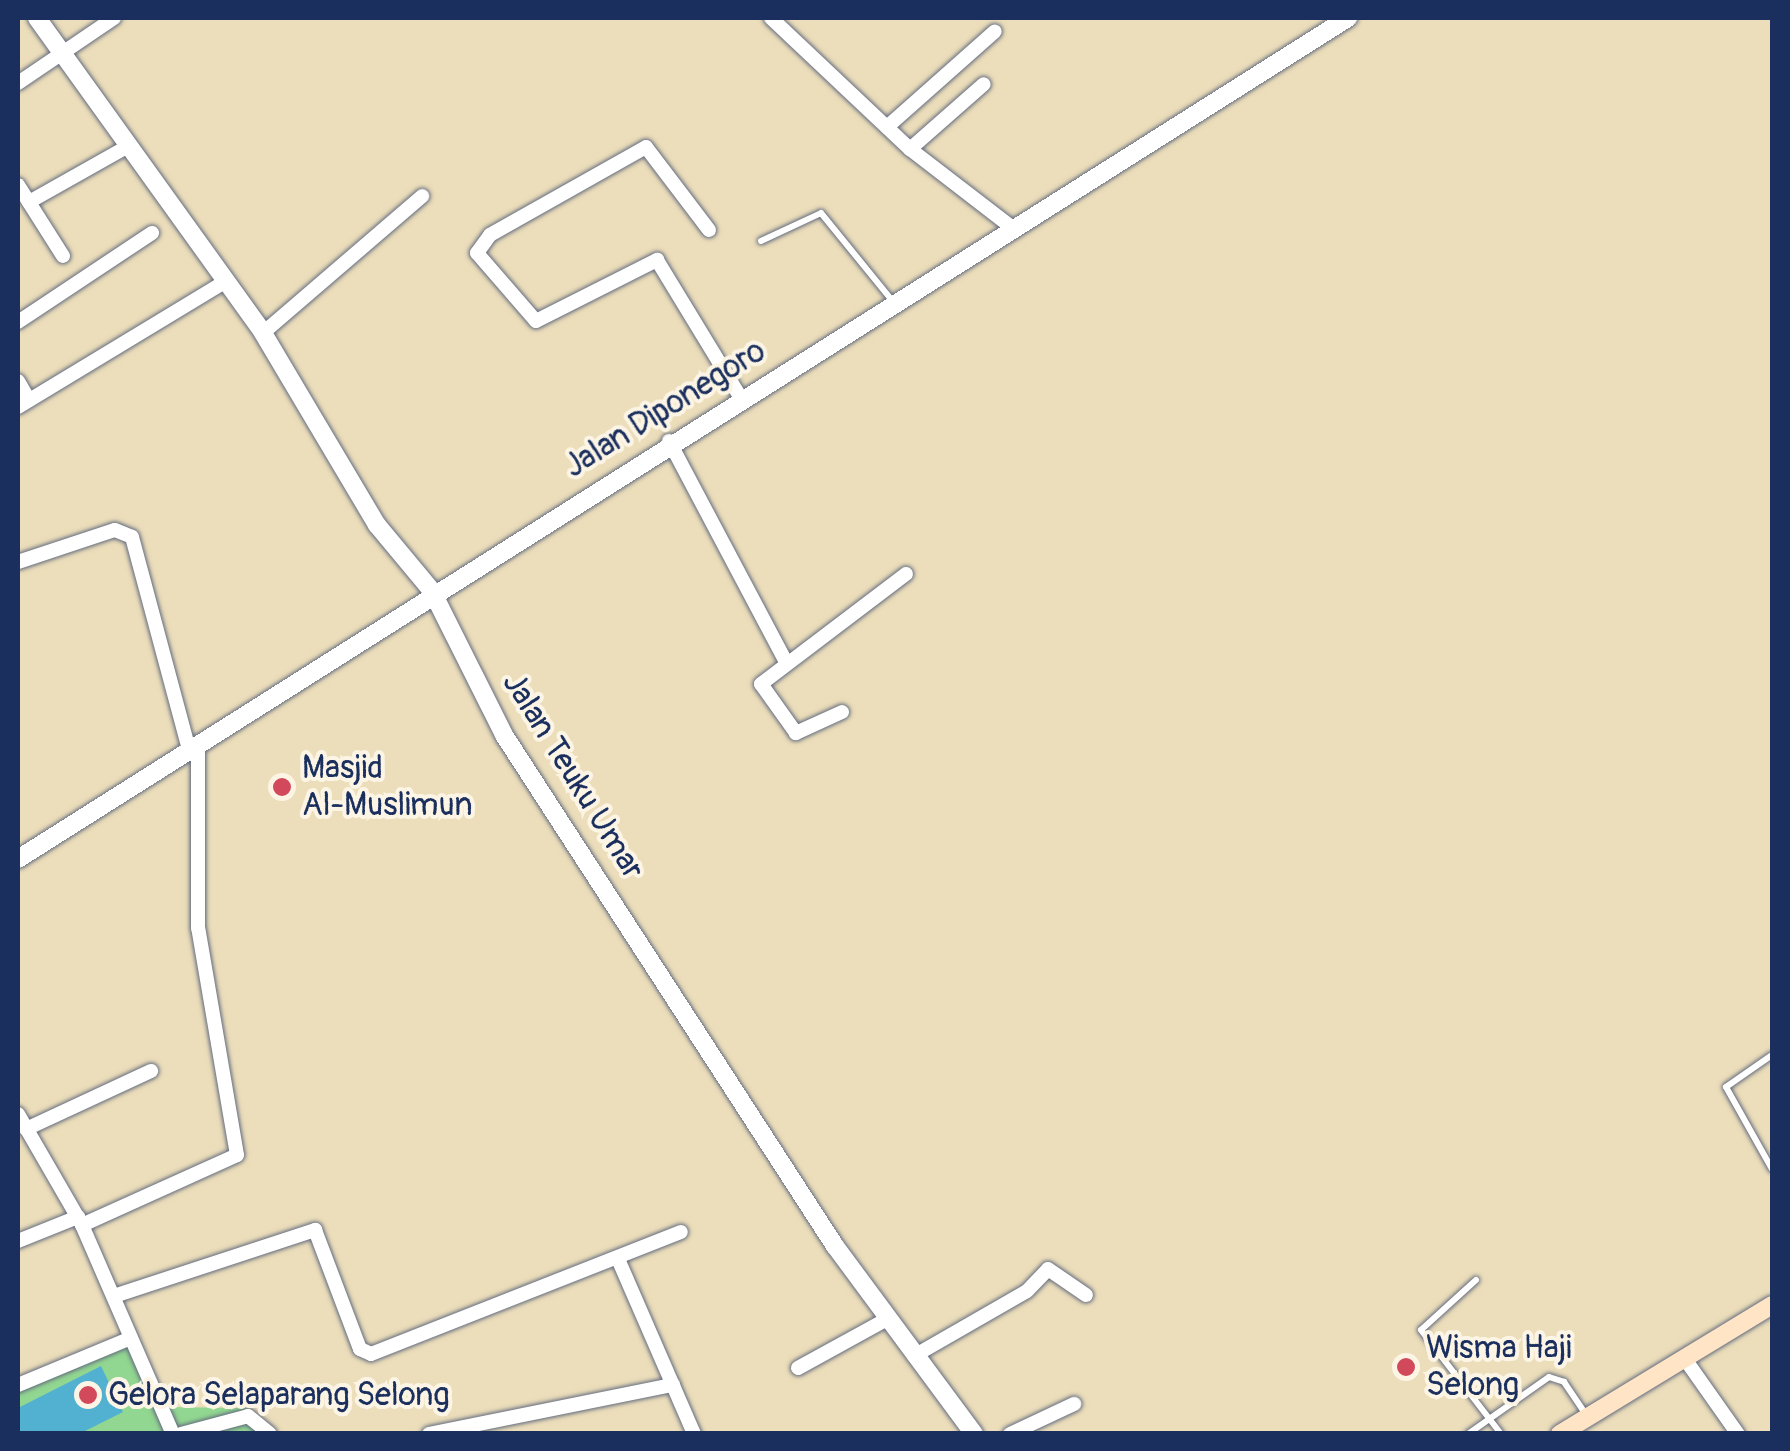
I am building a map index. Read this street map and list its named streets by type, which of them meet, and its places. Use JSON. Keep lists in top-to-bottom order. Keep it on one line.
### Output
{"streets":{"street":["Jalan Diponegoro","Jalan Teuku Umar"]},"crossings":[["Jalan Diponegoro","Jalan Teuku Umar"]],"places":["Masjid Al-Muslimun","Wisma Haji Selong","Gelora Selaparang Selong"]}
